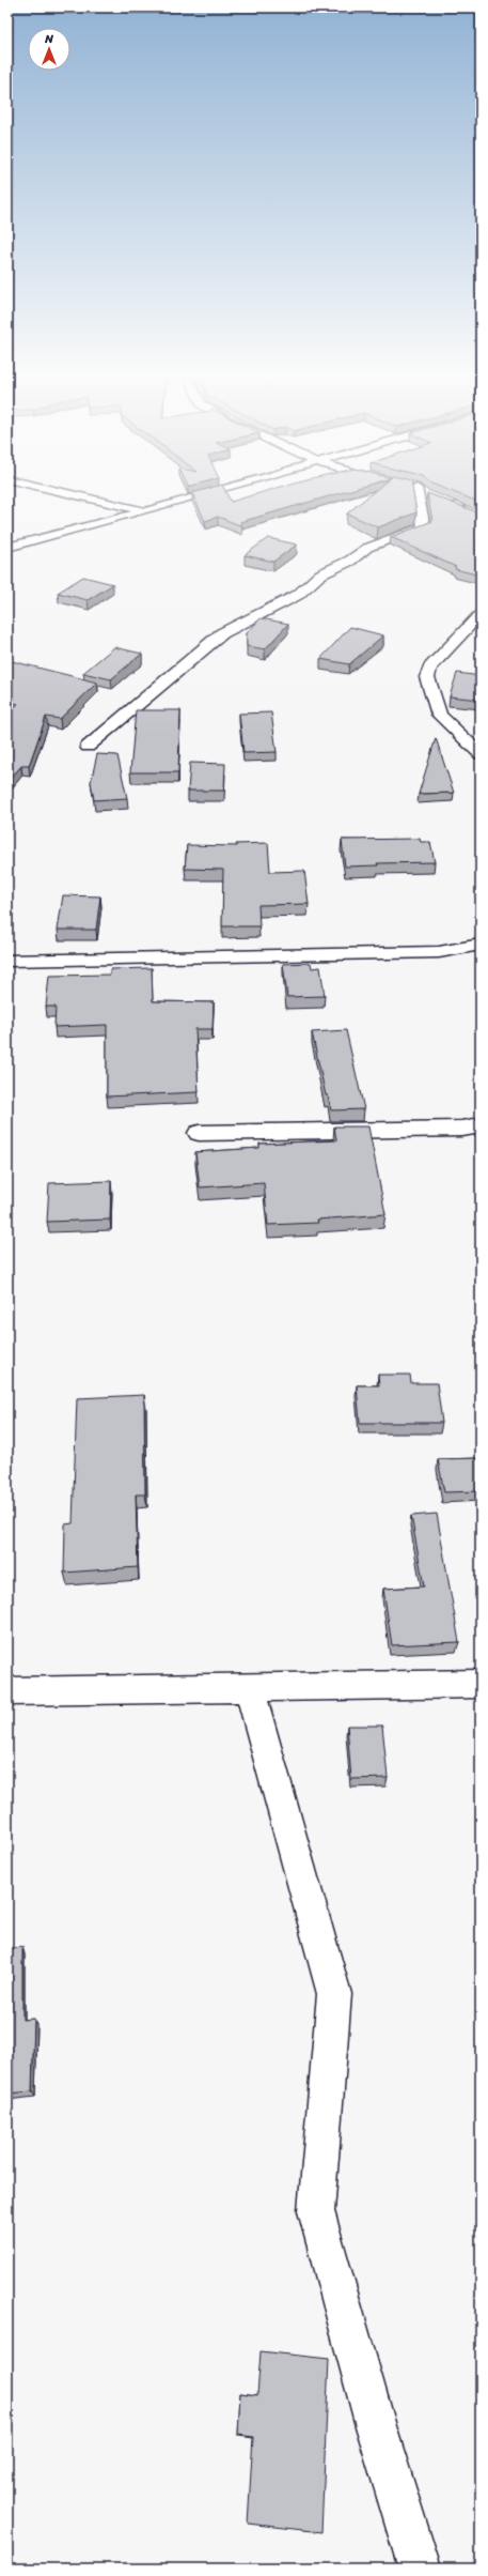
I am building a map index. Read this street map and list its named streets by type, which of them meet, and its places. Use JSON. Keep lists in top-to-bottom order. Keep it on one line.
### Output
{"north":"top"}
